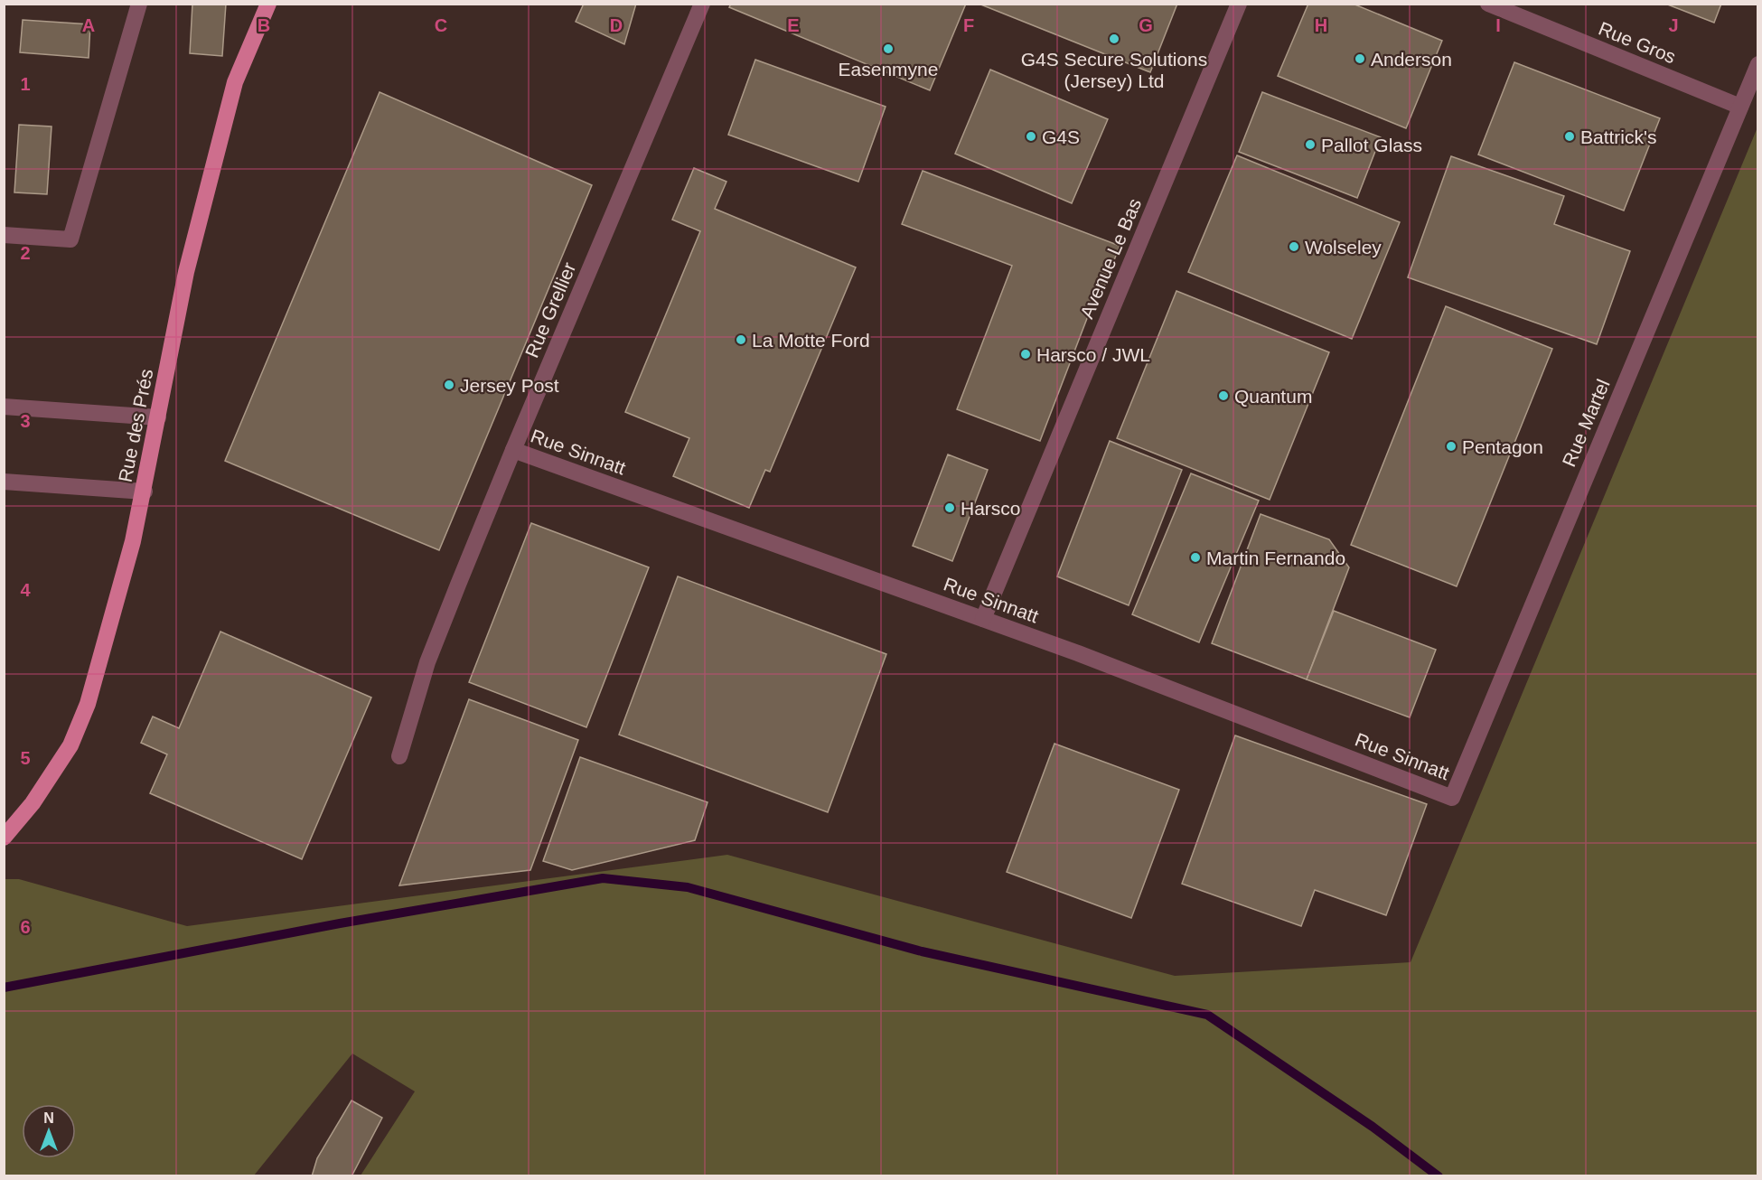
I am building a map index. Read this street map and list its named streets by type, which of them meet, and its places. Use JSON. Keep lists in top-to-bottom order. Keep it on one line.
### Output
{"streets":{"main road":["Rue des Prés"],"street":["Rue Gros","Avenue Le Bas","Rue Grellier","Rue Martel","Rue Sinnatt"]},"crossings":[["Rue Gros","Rue Martel"],["Avenue Le Bas","Rue Sinnatt"],["Rue Grellier","Rue Sinnatt"],["Rue Martel","Rue Sinnatt"]],"places":["G4S Secure Solutions (Jersey) Ltd","Easenmyne","Anderson","G4S","Battrick's","Pallot Glass","Wolseley","La Motte Ford","Harsco / JWL","Jersey Post","Quantum","Pentagon","Harsco","Martin Fernando"],"north":"top","grid":{"columns":["A","B","C","D","E","F","G","H","I","J"],"rows":["1","2","3","4","5","6"]}}
